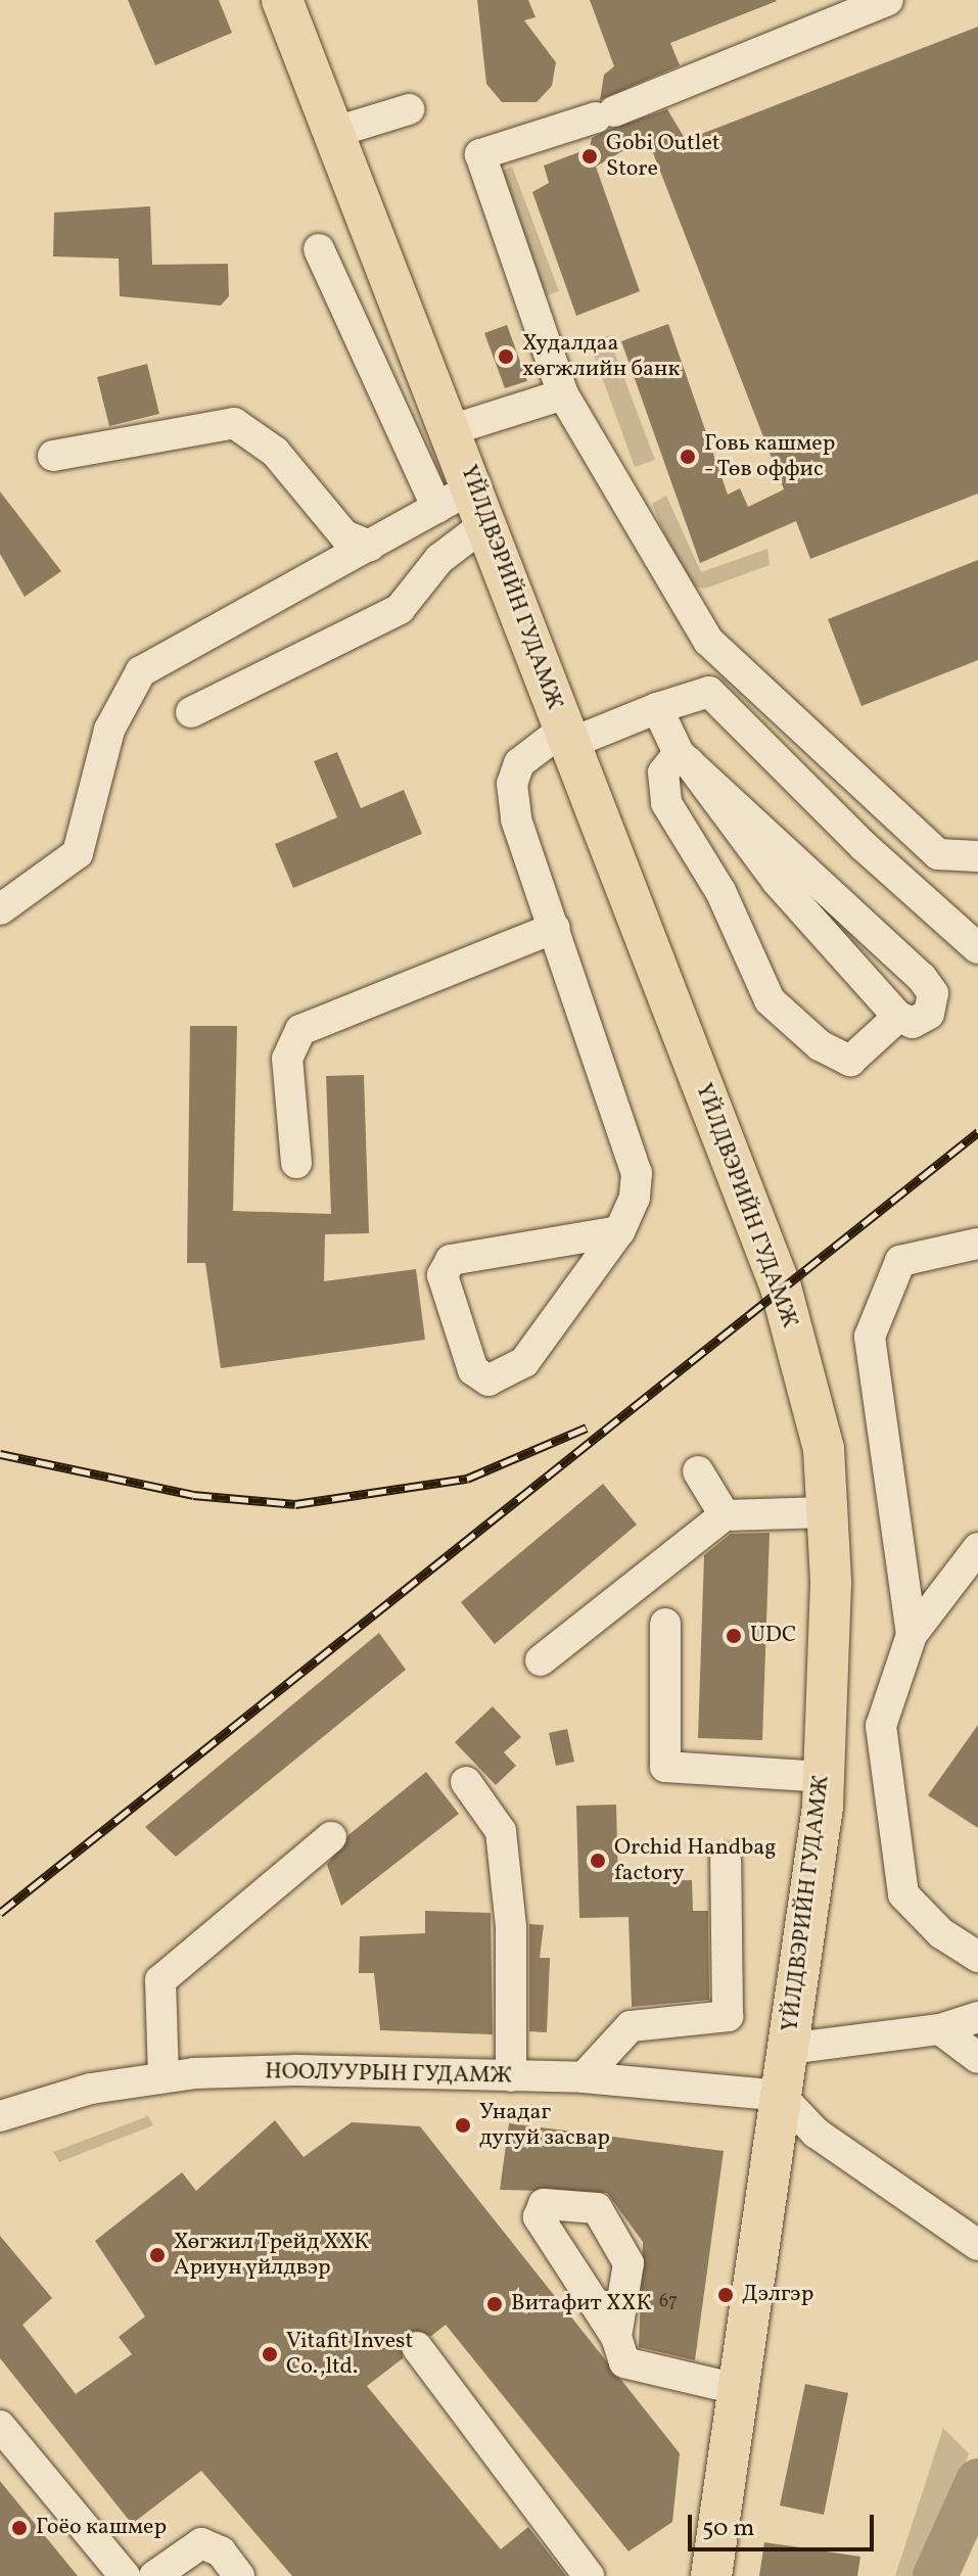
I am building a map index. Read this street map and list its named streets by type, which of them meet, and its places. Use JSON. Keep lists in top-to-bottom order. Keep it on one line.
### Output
{"streets":{"main road":["YЙЛДВЭРИЙН ГУДАМЖ"],"street":["НООЛУУРЫН ГУДАМЖ"]},"crossings":[["YЙЛДВЭРИЙН ГУДАМЖ","НООЛУУРЫН ГУДАМЖ"]],"places":["Gobi Outlet Store","Худалдаа хөгжлийн банк","Говь кашмер - Төв оффис","UDC","Orchid Handbag factory","Унадаг дугуй засвар","Хөгжил Трейд ХХК Ариун үйлдвэр","Дэлгэр","Витафит ХХК","Vitafit Invest Co.,ltd.","Гоёо кашмер"],"house_numbers":["67"],"scale_bar":"50 m"}
